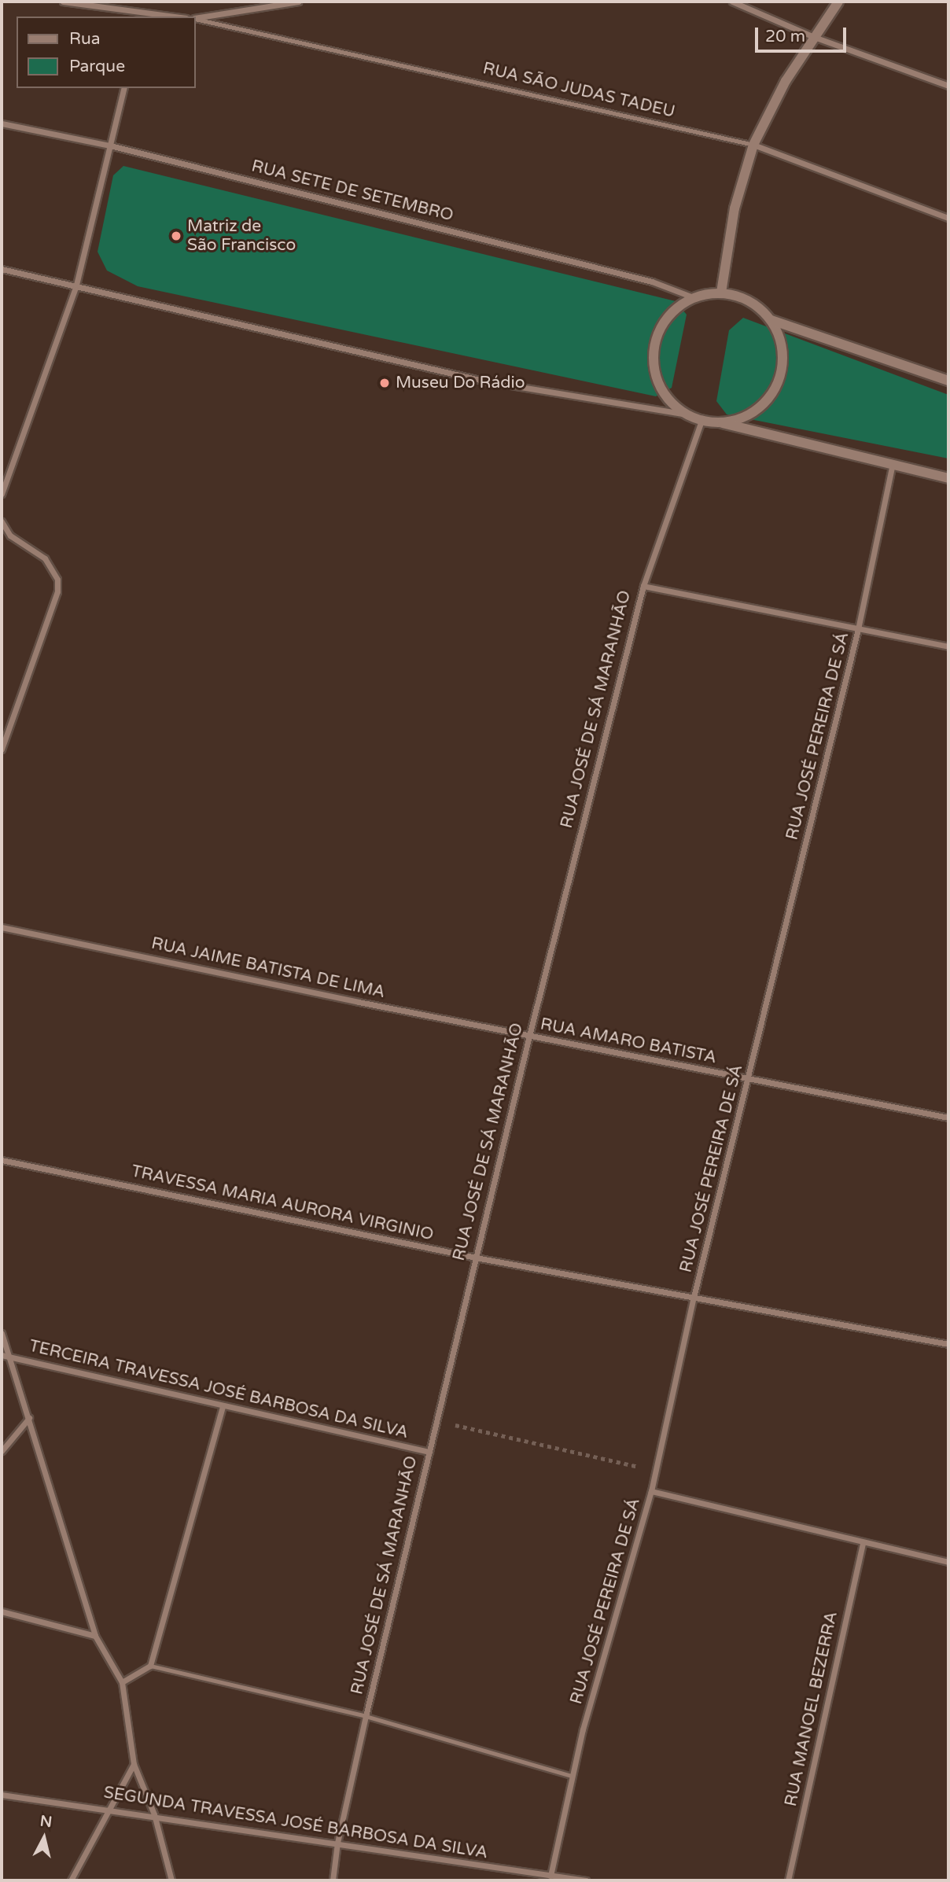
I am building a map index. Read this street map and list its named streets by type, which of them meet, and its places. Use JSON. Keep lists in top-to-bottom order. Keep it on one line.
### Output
{"streets":{"street":["RUA SÃO JUDAS TADEU","RUA SETE DE SETEMBRO","RUA JOSÉ DE SÁ MARANHÃO","RUA JOSÉ PEREIRA DE SÁ","RUA JAIME BATISTA DE LIMA","RUA AMARO BATISTA","TRAVESSA MARIA AURORA VIRGINIO","TERCEIRA TRAVESSA JOSÉ BARBOSA DA SILVA","RUA MANOEL BEZERRA","SEGUNDA TRAVESSA JOSÉ BARBOSA DA SILVA"]},"crossings":[["RUA SETE DE SETEMBRO","RUA JOSÉ DE SÁ MARANHÃO"],["RUA JOSÉ DE SÁ MARANHÃO","RUA JAIME BATISTA DE LIMA"],["RUA JOSÉ DE SÁ MARANHÃO","RUA AMARO BATISTA"],["RUA JOSÉ DE SÁ MARANHÃO","TRAVESSA MARIA AURORA VIRGINIO"],["RUA JOSÉ DE SÁ MARANHÃO","TERCEIRA TRAVESSA JOSÉ BARBOSA DA SILVA"],["RUA JOSÉ DE SÁ MARANHÃO","SEGUNDA TRAVESSA JOSÉ BARBOSA DA SILVA"],["RUA JOSÉ PEREIRA DE SÁ","RUA AMARO BATISTA"],["RUA JOSÉ PEREIRA DE SÁ","TRAVESSA MARIA AURORA VIRGINIO"],["RUA JOSÉ PEREIRA DE SÁ","SEGUNDA TRAVESSA JOSÉ BARBOSA DA SILVA"],["RUA JAIME BATISTA DE LIMA","RUA AMARO BATISTA"]],"places":["Matriz de São Francisco","Museu Do Rádio"],"legend":["Rua","Parque"],"scale_bar":"20 m","north":"top"}
